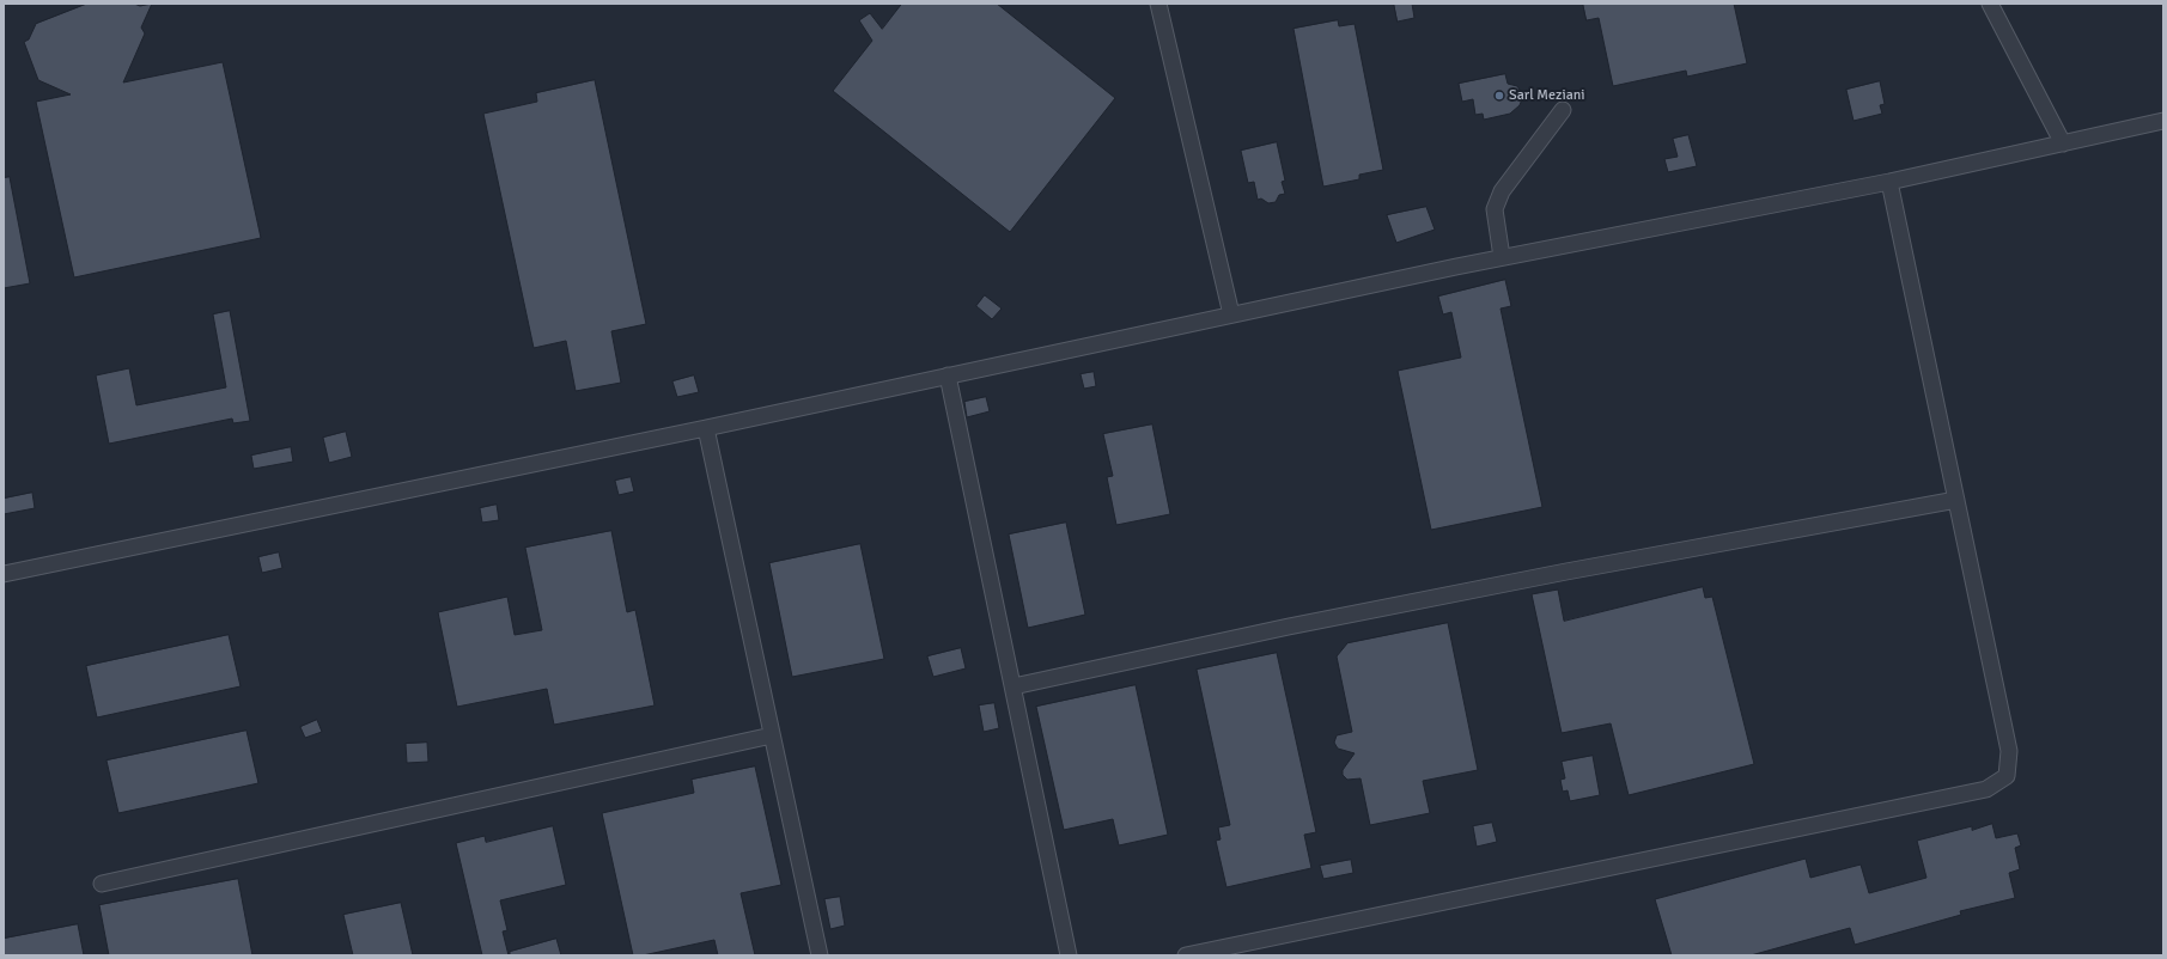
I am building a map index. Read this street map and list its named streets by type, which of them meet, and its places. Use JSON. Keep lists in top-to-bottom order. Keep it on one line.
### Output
{"places":["Sarl Meziani"]}
